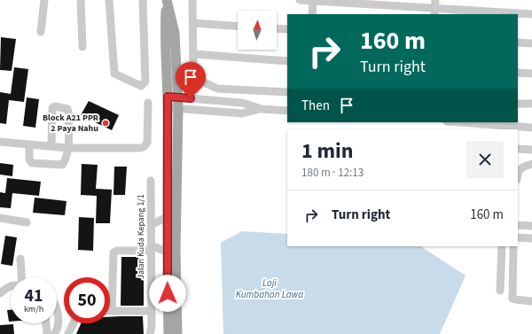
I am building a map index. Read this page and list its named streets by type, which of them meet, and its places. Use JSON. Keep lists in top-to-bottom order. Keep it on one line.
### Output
{"streets":{"street":["Jalan Kuda Kepang 1/1"]},"water":["Loji Kumbahan Lawa"],"places":["Block A21 PPR 2 Paya Nahu"],"north":"top","page":{"turn":["160 m","Turn right"],"then":"Then","heading":["1 min","180 m · 12:13"],"list":[{"name":"Turn right","value":"160 m"}],"speed":"41 km/h","limit":"50"}}
